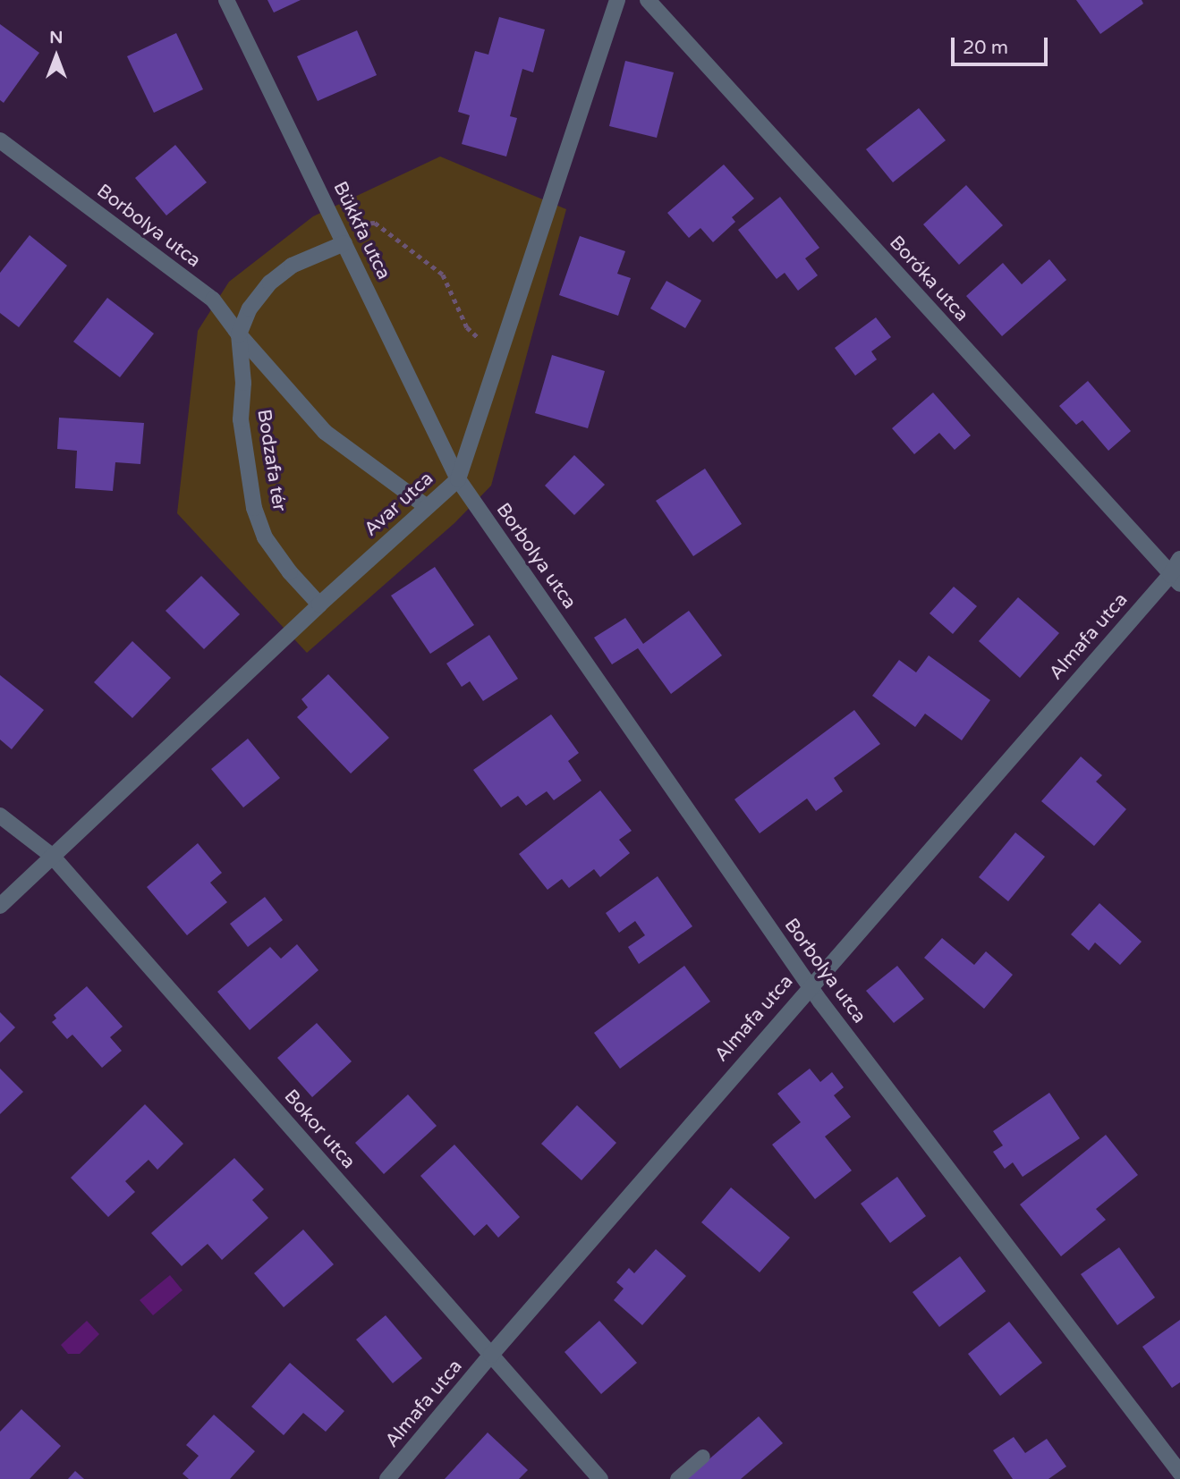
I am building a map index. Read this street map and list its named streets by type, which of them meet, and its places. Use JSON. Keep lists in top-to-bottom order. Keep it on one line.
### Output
{"streets":{"street":["Borbolya utca","Bükkfa utca","Boróka utca","Bodzafa tér","Avar utca","Almafa utca","Bokor utca"]},"crossings":[["Borbolya utca","Bükkfa utca"],["Borbolya utca","Bodzafa tér"],["Borbolya utca","Avar utca"],["Borbolya utca","Almafa utca"],["Bükkfa utca","Bodzafa tér"],["Bükkfa utca","Avar utca"],["Boróka utca","Almafa utca"],["Bodzafa tér","Avar utca"],["Avar utca","Bokor utca"],["Almafa utca","Bokor utca"]],"scale_bar":"20 m","north":"top"}
